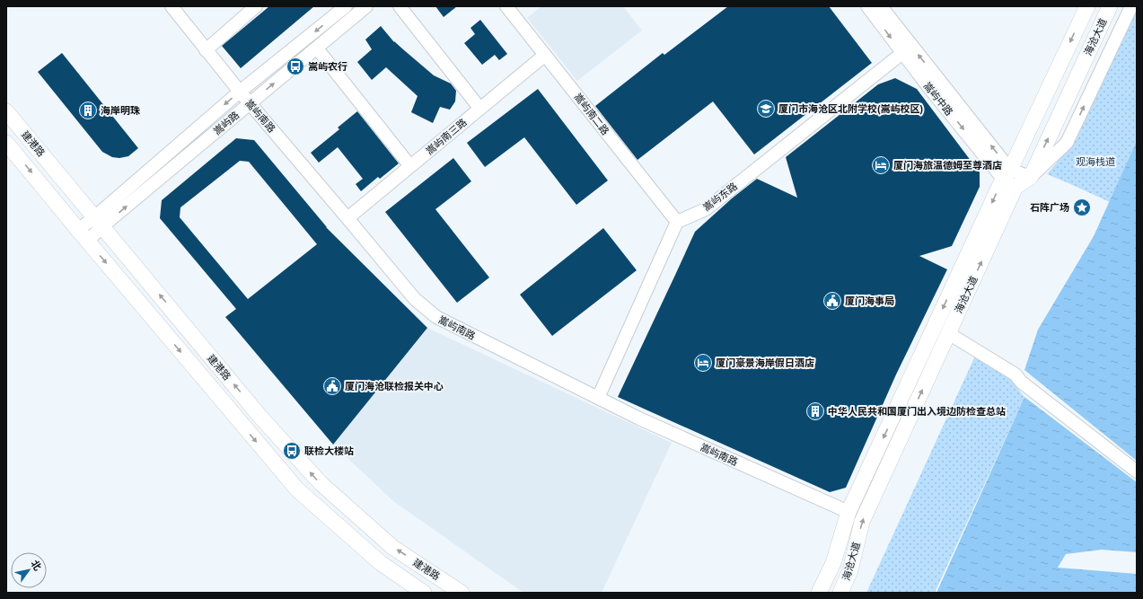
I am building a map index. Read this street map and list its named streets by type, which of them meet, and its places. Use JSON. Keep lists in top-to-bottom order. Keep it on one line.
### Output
{"streets":{"main road":["海沧大道","建港路"],"street":["嵩屿中路","嵩屿南二路","嵩屿南路","嵩屿路","嵩屿南三路","嵩屿东路"]},"crossings":[["海沧大道","嵩屿中路"],["海沧大道","嵩屿南路"],["嵩屿中路","嵩屿东路"],["嵩屿南二路","嵩屿南三路"],["嵩屿南二路","嵩屿东路"],["嵩屿南路","嵩屿路"],["嵩屿南路","嵩屿南三路"],["嵩屿路","建港路"]],"parks":["观海栈道"],"places":{"bus stop":["嵩屿农行","联检大楼站"],"school or university":["厦门市海沧区北附学校(嵩屿校区)"],"building":["海岸明珠","中华人民共和国厦门出入境边防检查总站"],"hotel":["厦门海旅温德姆至尊酒店","厦门豪景海岸假日酒店"],"place":["石阵广场"],"public building":["厦门海事局","厦门海沧联检报关中心"]},"north":"top right"}
